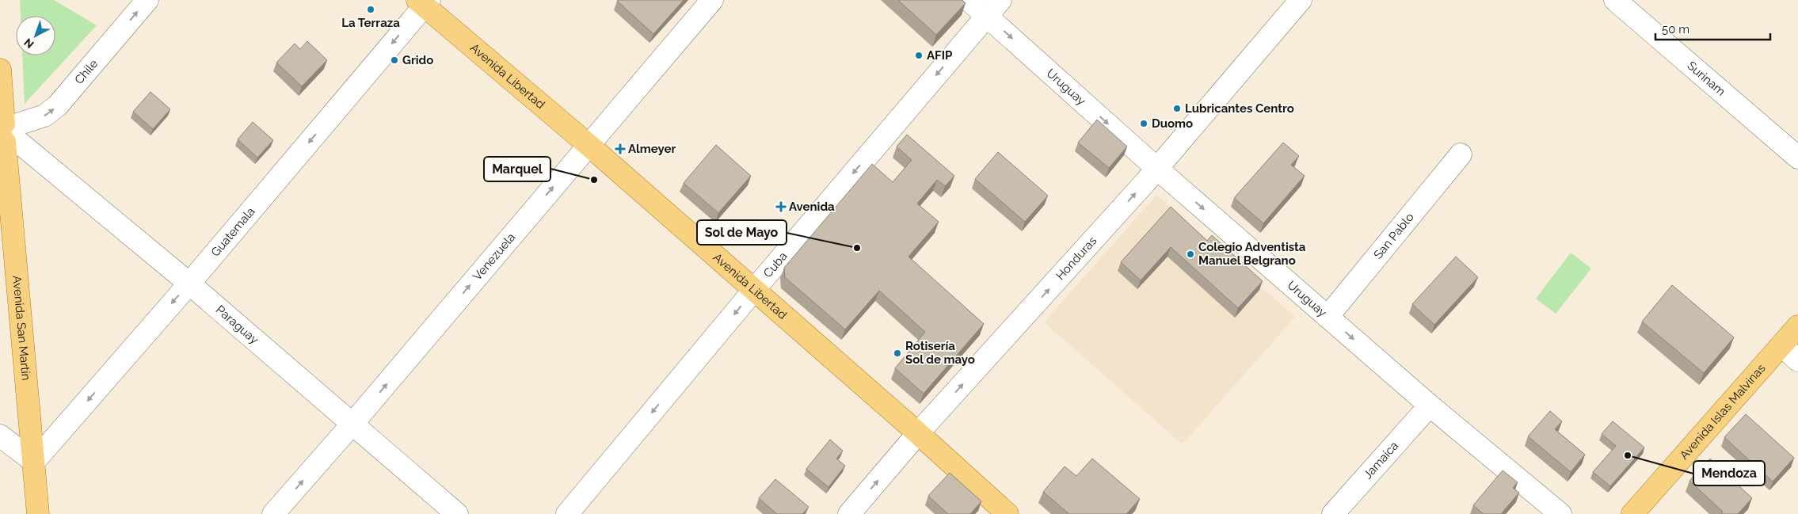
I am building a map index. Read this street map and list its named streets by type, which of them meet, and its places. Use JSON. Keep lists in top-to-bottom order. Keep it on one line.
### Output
{"streets":{"main road":["Avenida Libertad","Avenida San Martín","Avenida Islas Malvinas"],"street":["Chile","Surinam","Uruguay","Guatemala","San Pablo","Venezuela","Honduras","Cuba","Paraguay","Jamaica"]},"crossings":[["Chile","Paraguay"],["Chile","Avenida San Martín"],["Avenida Libertad","Guatemala"],["Avenida Libertad","Venezuela"],["Avenida Libertad","Honduras"],["Avenida Libertad","Cuba"],["Uruguay","San Pablo"],["Uruguay","Honduras"],["Uruguay","Cuba"],["Uruguay","Jamaica"],["Guatemala","Paraguay"],["Guatemala","Avenida San Martín"],["Venezuela","Paraguay"],["Paraguay","Avenida San Martín"]],"one_way":["Chile","Uruguay","Guatemala","Venezuela","Honduras","Cuba"],"places":{"other":["La Terraza","AFIP","Grido","Lubricantes Centro","Duomo","Marquel","Sol de Mayo","Colegio Adventista Manuel Belgrano","Rotisería Sol de mayo","Mendoza"],"health":["Almeyer","Avenida"]},"scale_bar":"50 m","north":"bottom left"}
